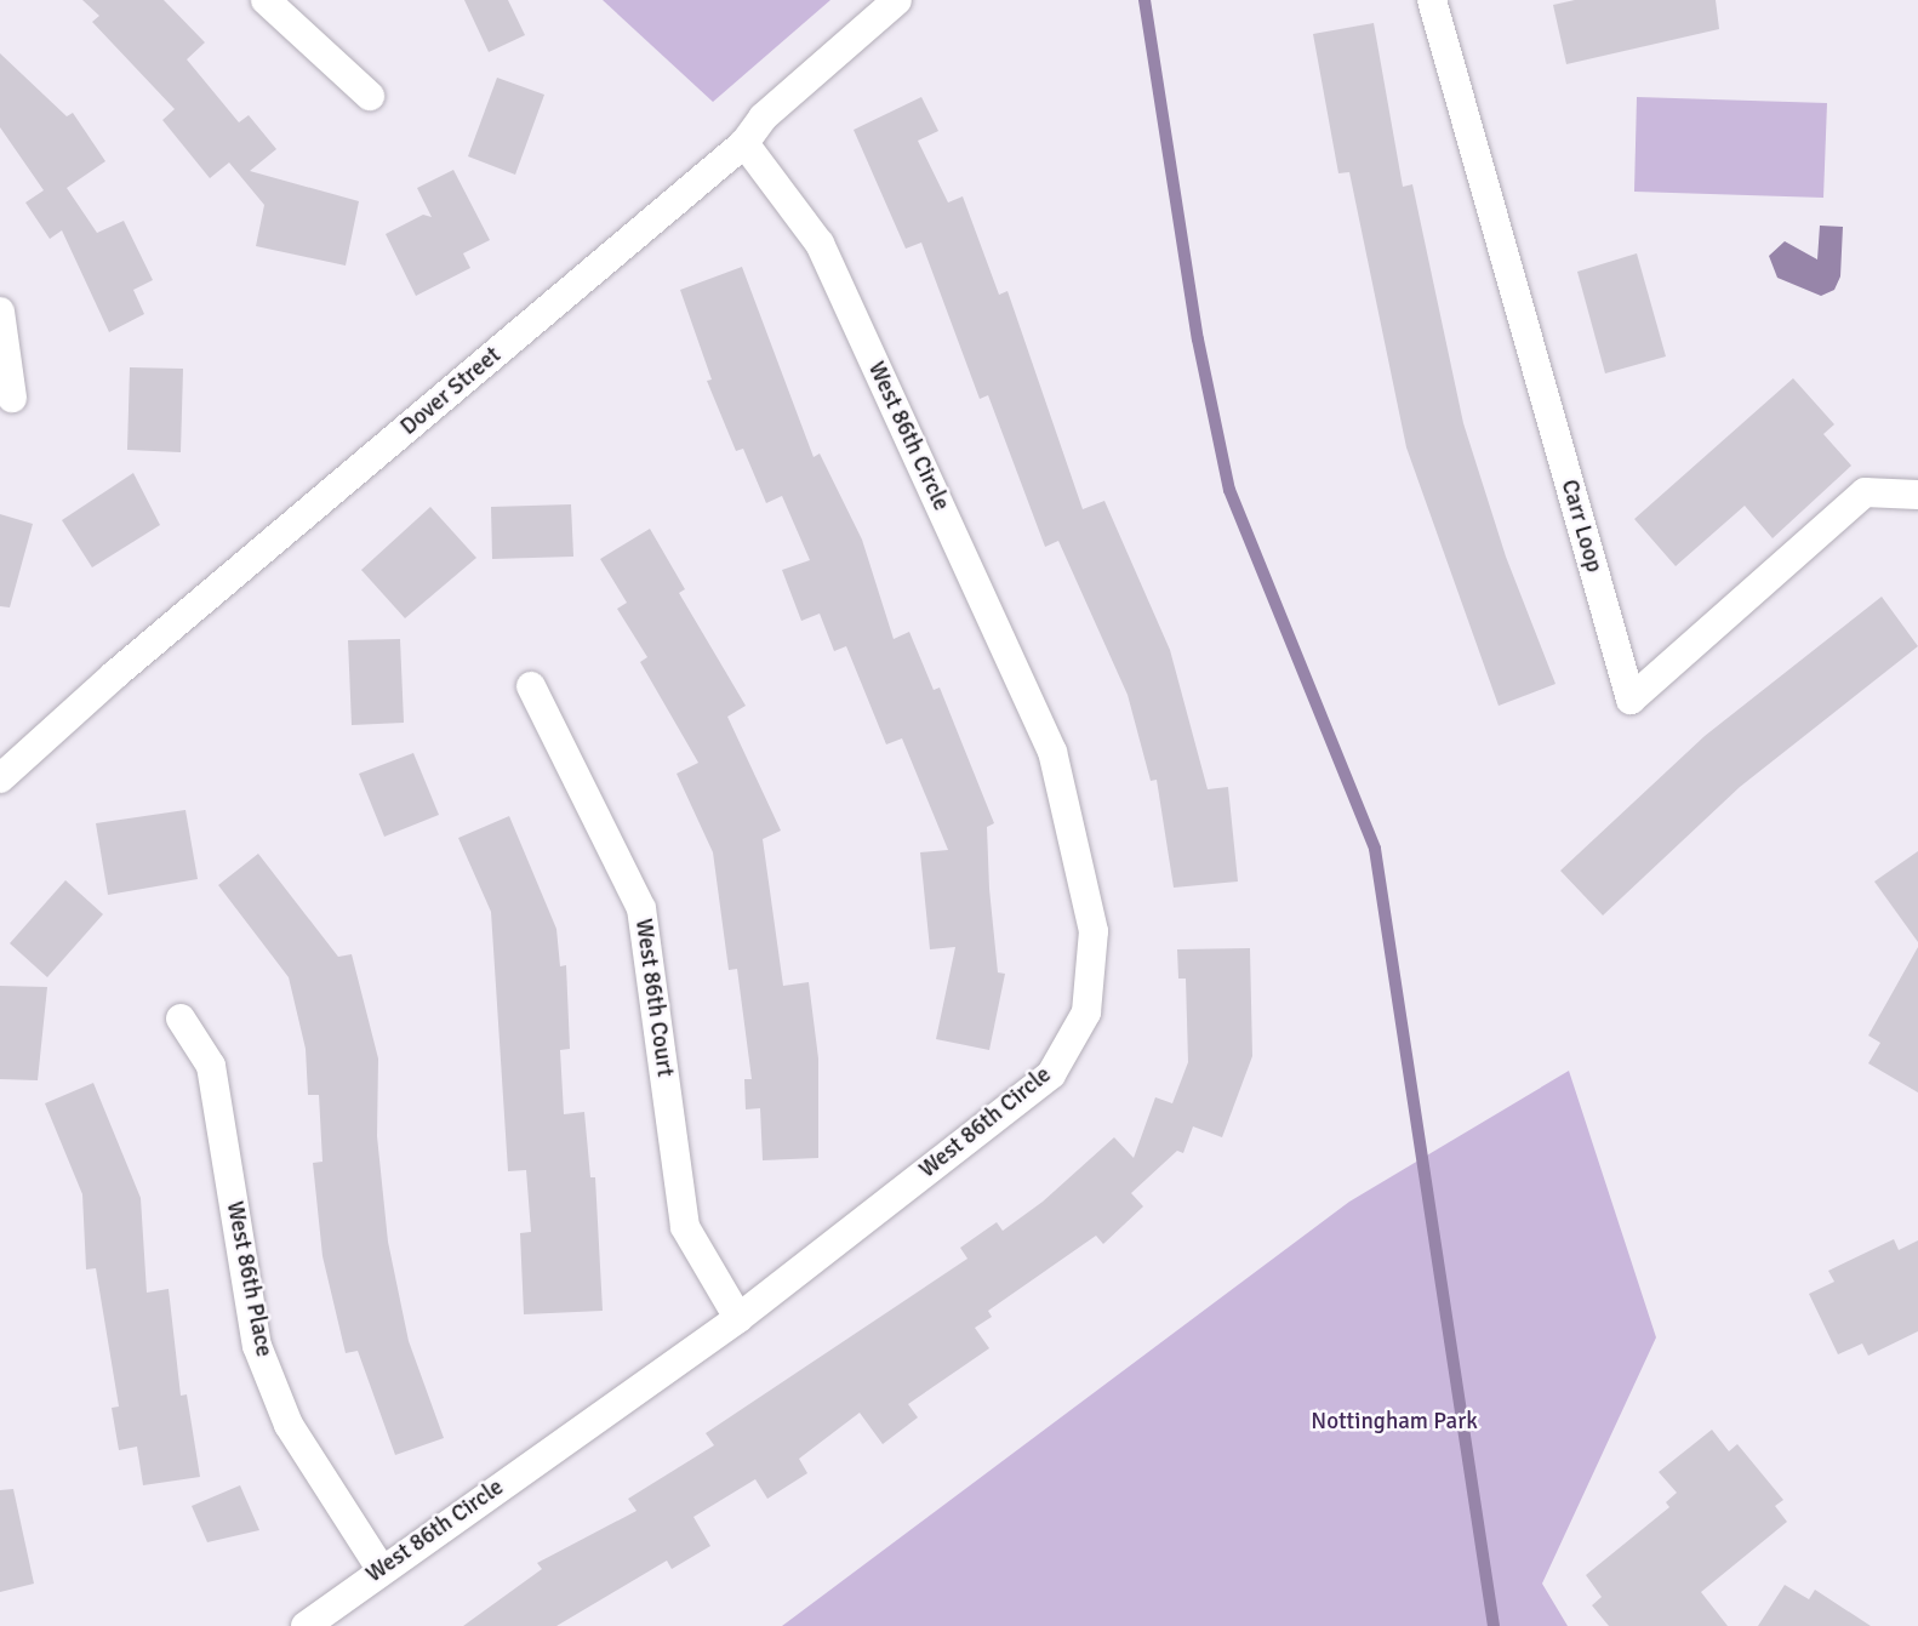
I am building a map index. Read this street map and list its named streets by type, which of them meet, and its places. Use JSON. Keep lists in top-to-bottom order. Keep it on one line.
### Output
{"streets":{"street":["Dover Street","West 86th Circle","Carr Loop","West 86th Court","West 86th Place"]},"crossings":[["Dover Street","West 86th Circle"],["West 86th Circle","West 86th Court"],["West 86th Circle","West 86th Place"]],"parks":["Nottingham Park"]}
